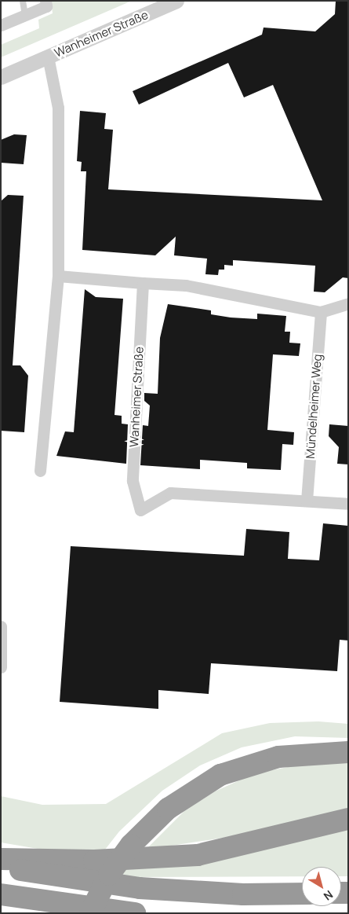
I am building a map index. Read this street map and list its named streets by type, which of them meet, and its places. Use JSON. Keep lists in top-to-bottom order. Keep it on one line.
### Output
{"streets":{"street":["Wanheimer Straße","Mündelheimer Weg"]},"crossings":[["Wanheimer Straße","Mündelheimer Weg"]],"north":"bottom right"}
